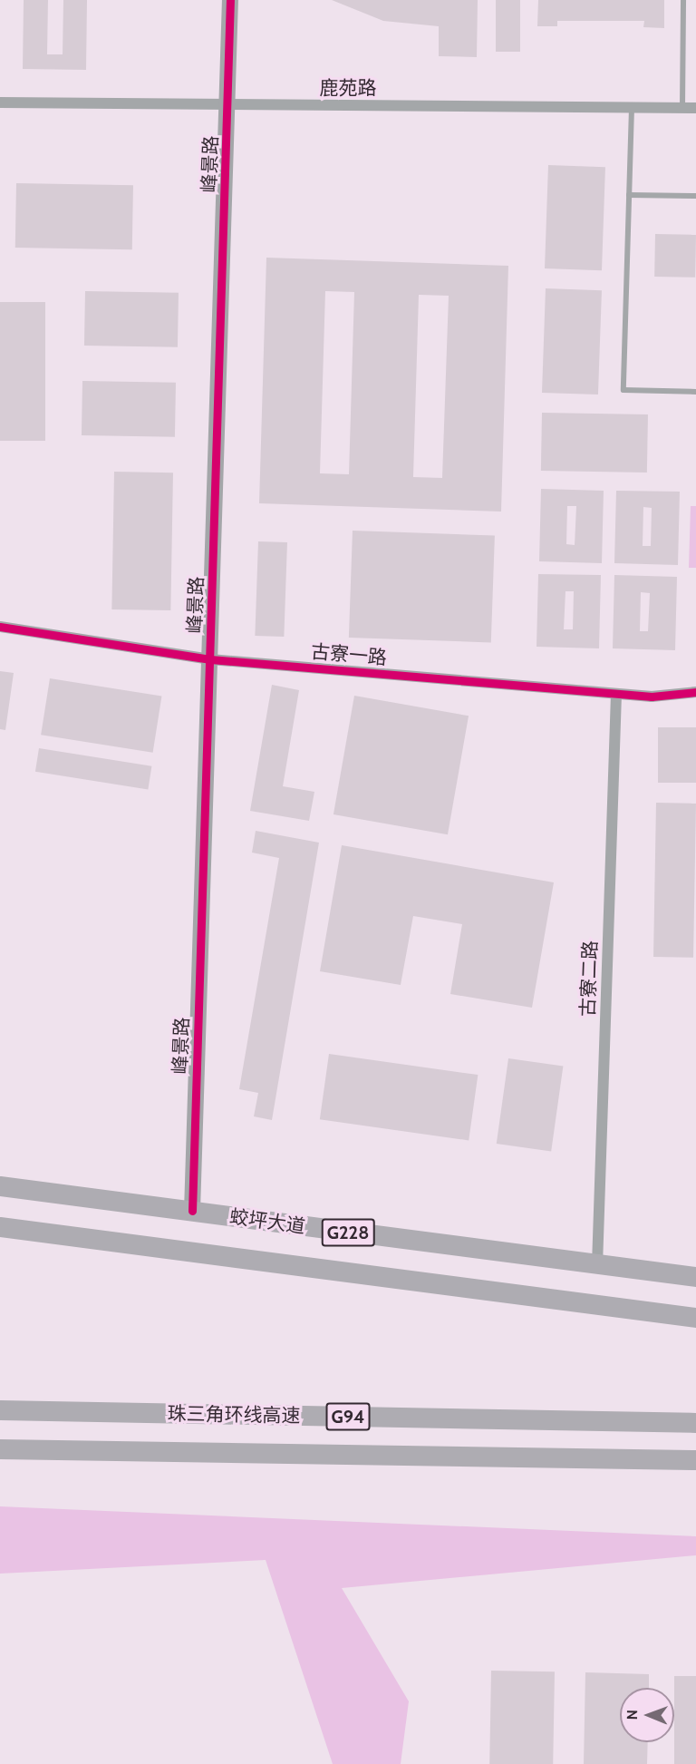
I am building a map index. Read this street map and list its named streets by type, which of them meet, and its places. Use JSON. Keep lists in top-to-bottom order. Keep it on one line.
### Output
{"streets":{"highway":["蛟坪大道","G228","珠三角环线高速","G94"],"street":["鹿苑路","峰景路","古寮一路","古寮二路"]},"crossings":[["鹿苑路","峰景路"],["峰景路","古寮一路"],["峰景路","蛟坪大道"],["古寮一路","古寮二路"],["古寮二路","蛟坪大道"]],"north":"left"}
